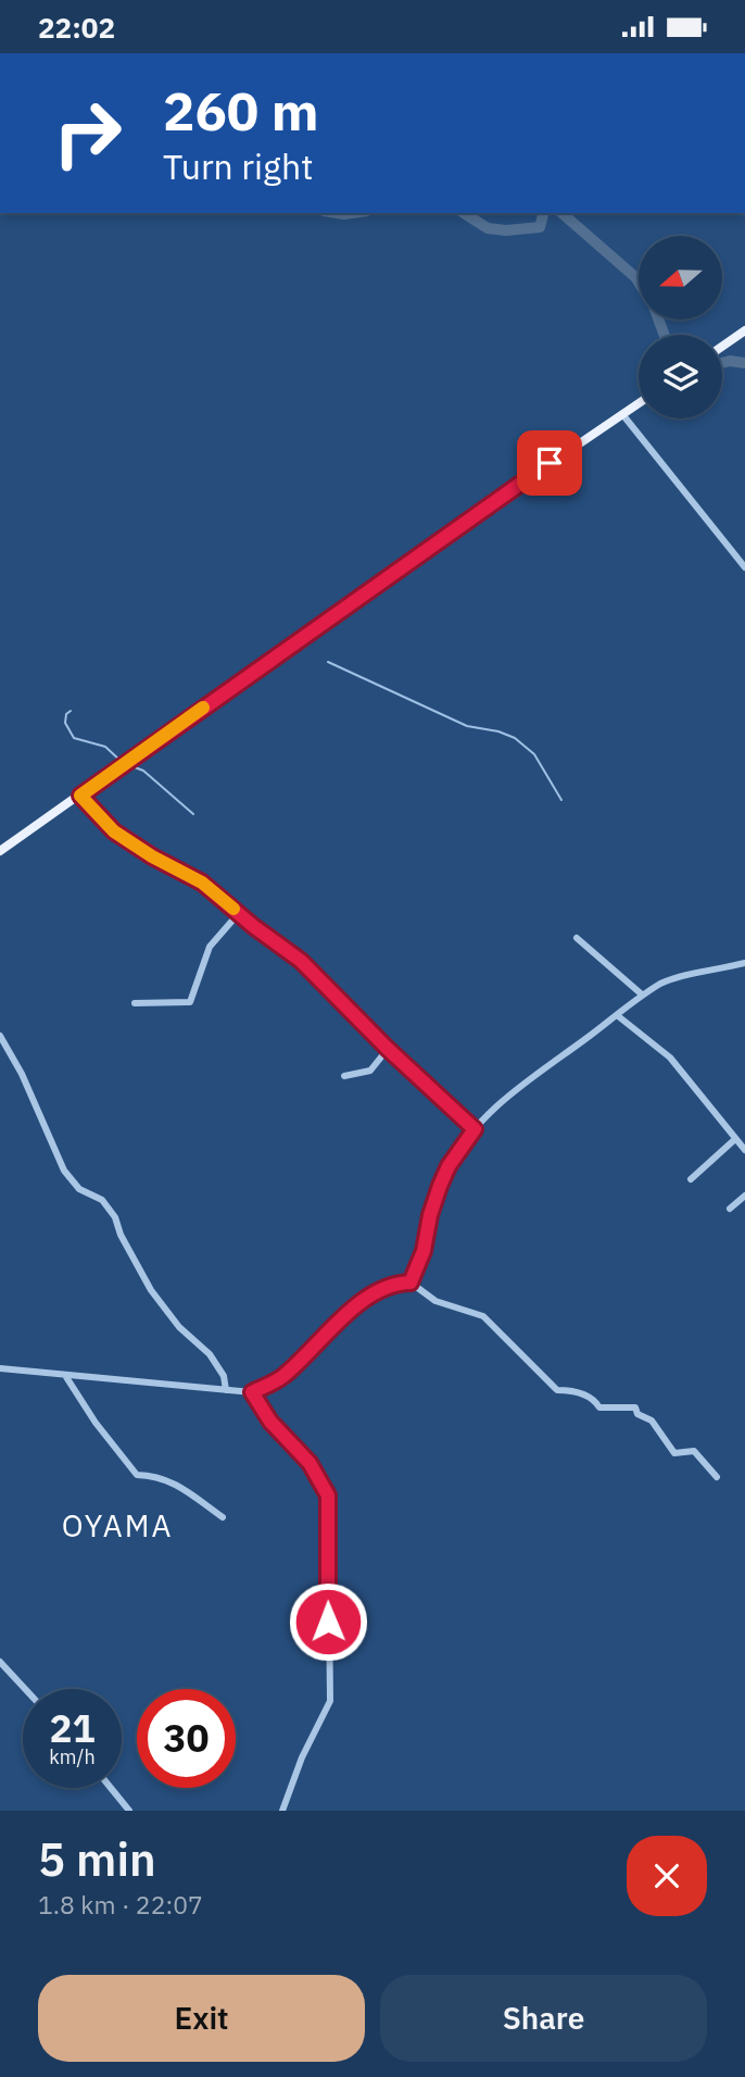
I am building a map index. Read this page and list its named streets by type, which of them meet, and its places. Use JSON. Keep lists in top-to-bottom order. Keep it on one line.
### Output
{"districts":["OYAMA"],"north":"left","page":{"status":"22:02","turn":["260 m","Turn right"],"speed":"21 km/h","limit":"30","heading":["5 min","1.8 km · 22:07"],"buttons":["Exit","Share"]}}
